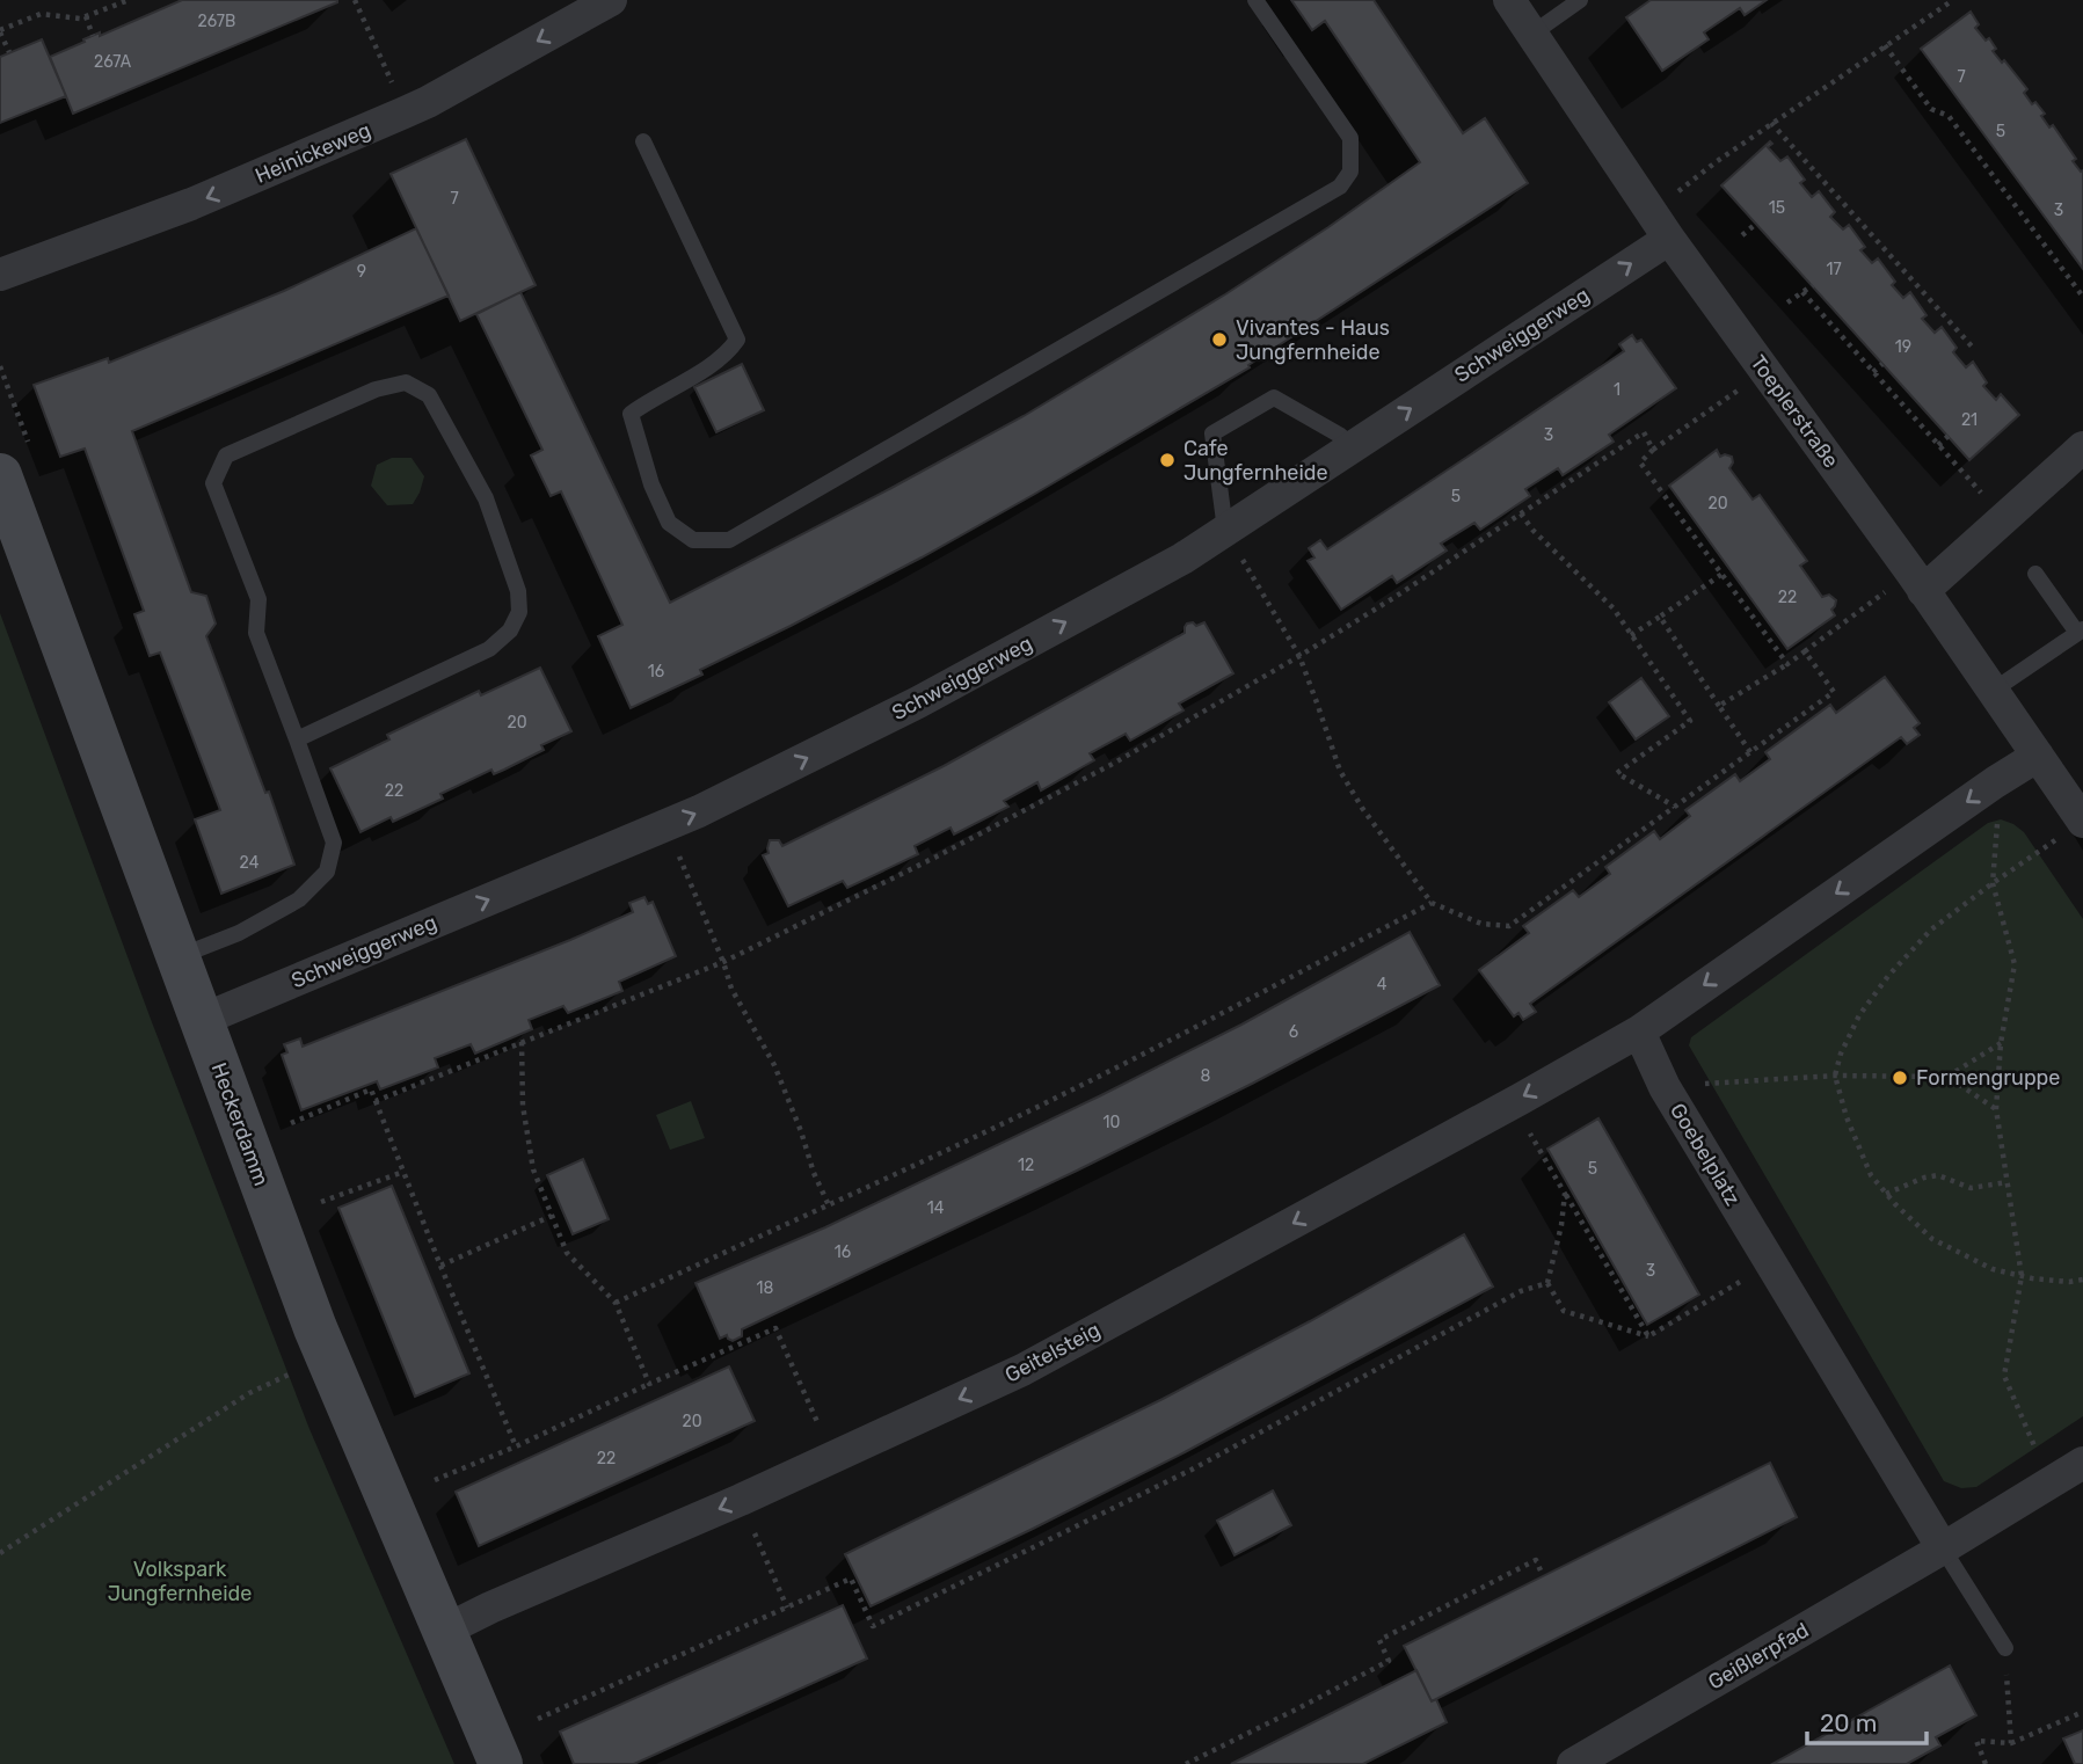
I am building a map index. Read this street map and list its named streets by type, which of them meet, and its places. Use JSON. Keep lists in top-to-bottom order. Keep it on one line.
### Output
{"streets":{"street":["Heinickeweg","Schweiggerweg","Toeplerstraße","Heckerdamm","Goebelplatz","Geitelsteig","Geißlerpfad"]},"crossings":[["Schweiggerweg","Toeplerstraße"],["Schweiggerweg","Heckerdamm"],["Heckerdamm","Geitelsteig"],["Goebelplatz","Geitelsteig"],["Goebelplatz","Geißlerpfad"]],"one_way":["Heinickeweg","Schweiggerweg","Geitelsteig"],"parks":["Volkspark Jungfernheide"],"places":["Vivantes - Haus Jungfernheide","Cafe Jungfernheide","Formengruppe"],"house_numbers":["267B","267A","7","5","7","15","3","17","9","19","1","21","3","5","20","22","16","20","22","24","4","6","8","10","12","5","14","16","3","18","20","22"],"scale_bar":"20 m"}
